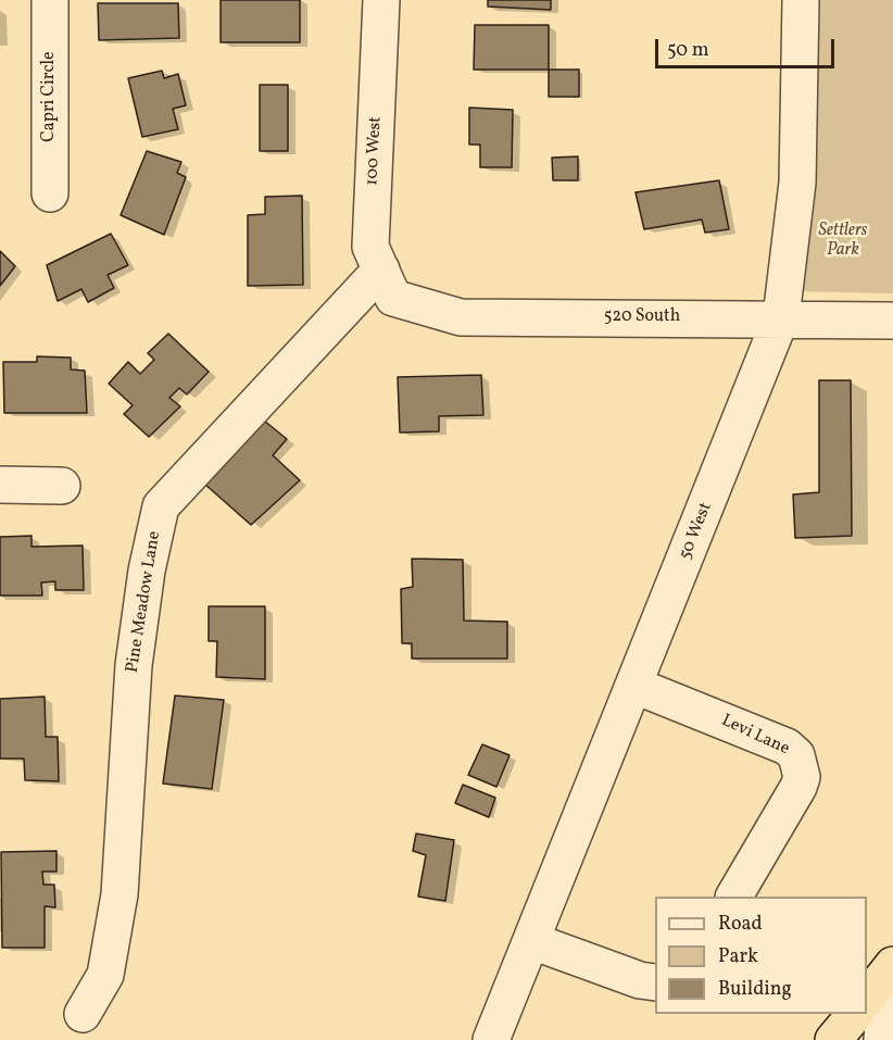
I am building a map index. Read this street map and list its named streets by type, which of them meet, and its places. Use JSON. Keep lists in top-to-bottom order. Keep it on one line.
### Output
{"streets":{"street":["Capri Circle","100 West","520 South","50 West","Pine Meadow Lane","Levi Lane"]},"crossings":[["100 West","520 South"],["100 West","Pine Meadow Lane"],["520 South","50 West"],["520 South","Pine Meadow Lane"],["50 West","Levi Lane"]],"parks":["Settlers Park"],"legend":["Road","Park","Building"],"scale_bar":"50 m"}
